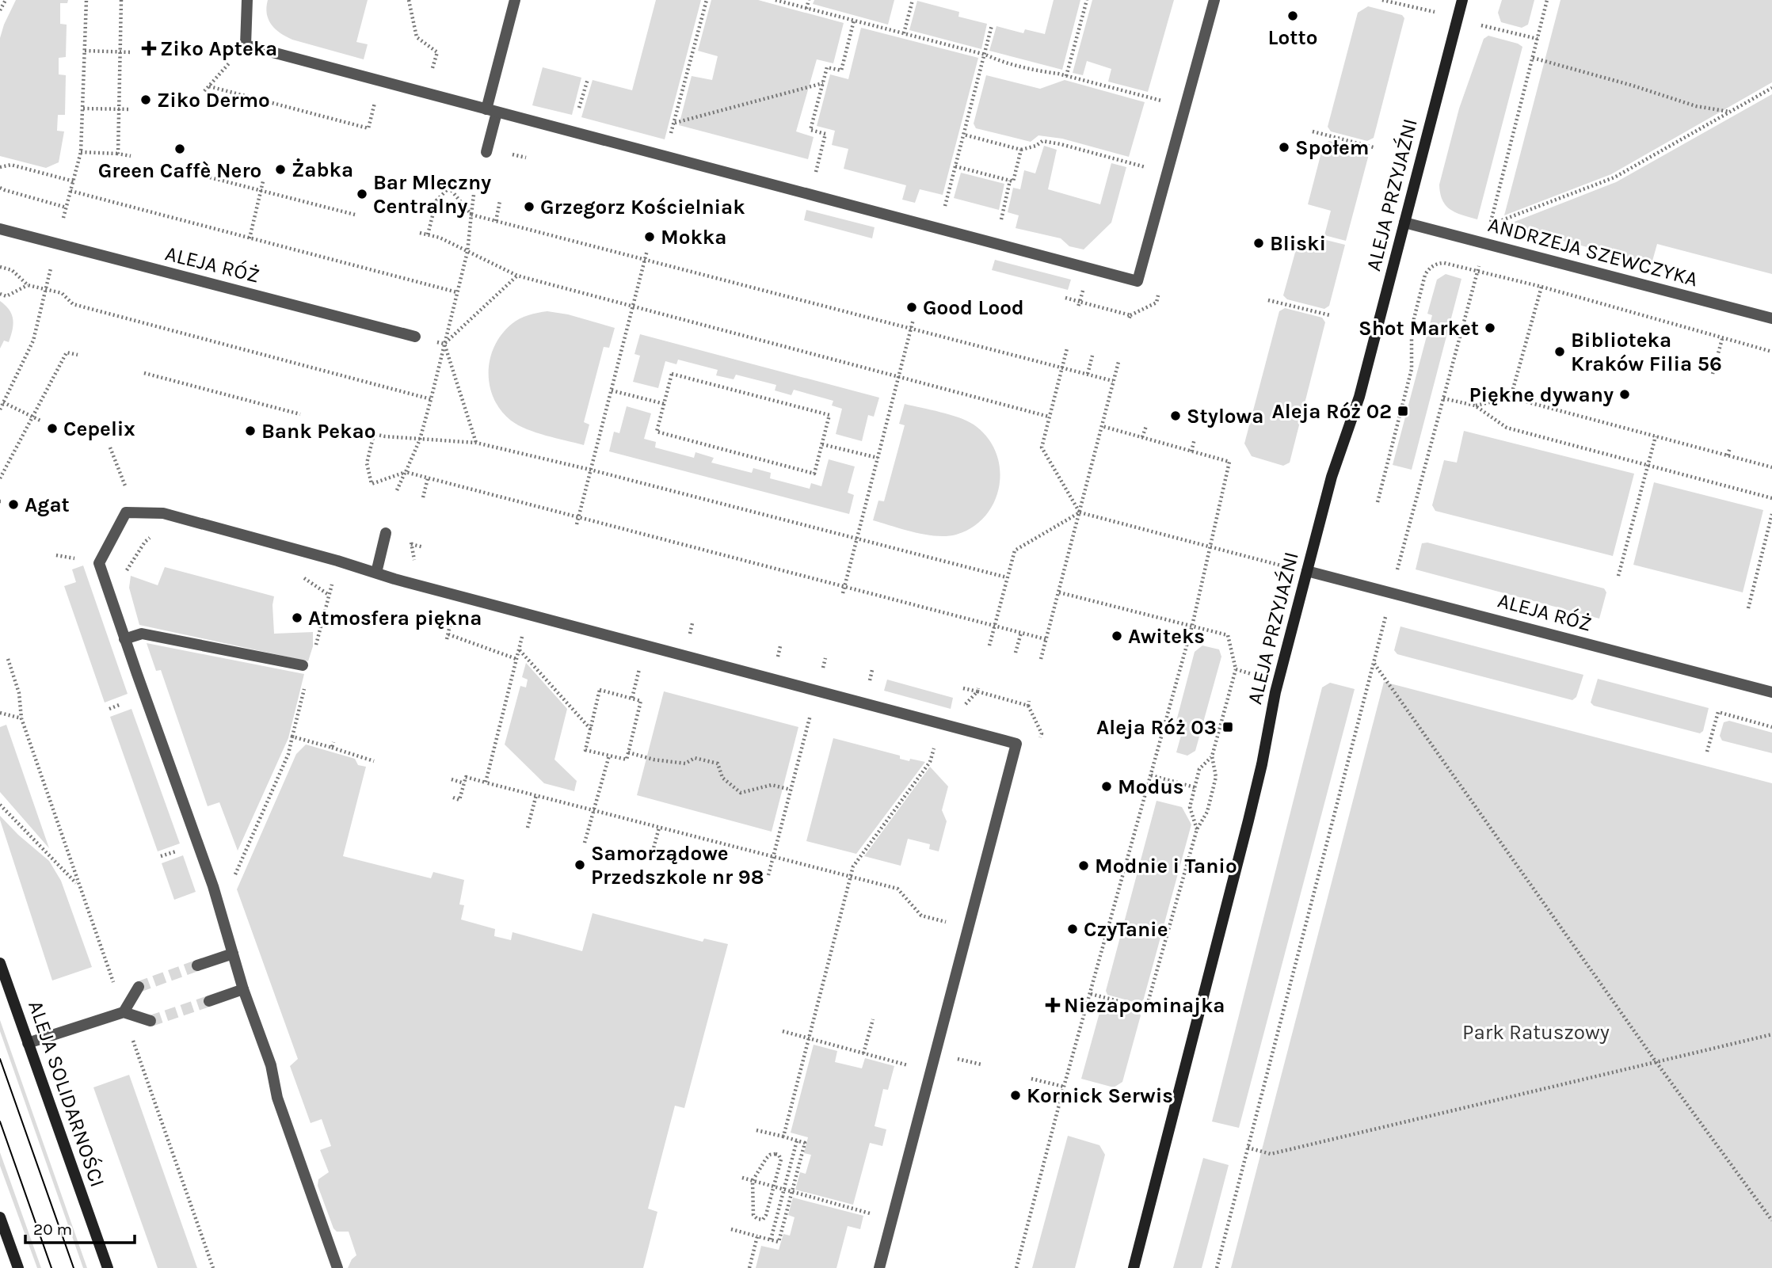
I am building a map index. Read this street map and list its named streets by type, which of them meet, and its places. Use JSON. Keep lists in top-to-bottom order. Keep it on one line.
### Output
{"streets":{"street":["ALEJA PRZYJAŹNI","ANDRZEJA SZEWCZYKA","ALEJA RÓŻ","ALEJA SOLIDARNOŚCI"]},"crossings":[["ALEJA PRZYJAŹNI","ANDRZEJA SZEWCZYKA"],["ALEJA PRZYJAŹNI","ALEJA RÓŻ"]],"parks":["Park Ratuszowy"],"places":{"other":["Lotto","Ziko Dermo","Społem","Green Caffè Nero","Żabka","Bar Mleczny Centralny","Grzegorz Kościelniak","Mokka","Bliski","Good Lood","Shot Market","Biblioteka Kraków Filia 56","Piękne dywany","Stylowa","Cepelix","Bank Pekao","Agat","Atmosfera piękna","Awiteks","Modus","Samorządowe Przedszkole nr 98","Modnie i Tanio","CzyTanie","Kornick Serwis"],"health":["Ziko Apteka","Niezapominajka"],"transit":["Aleja Róż 02","Aleja Róż 03"]},"scale_bar":"20 m"}
